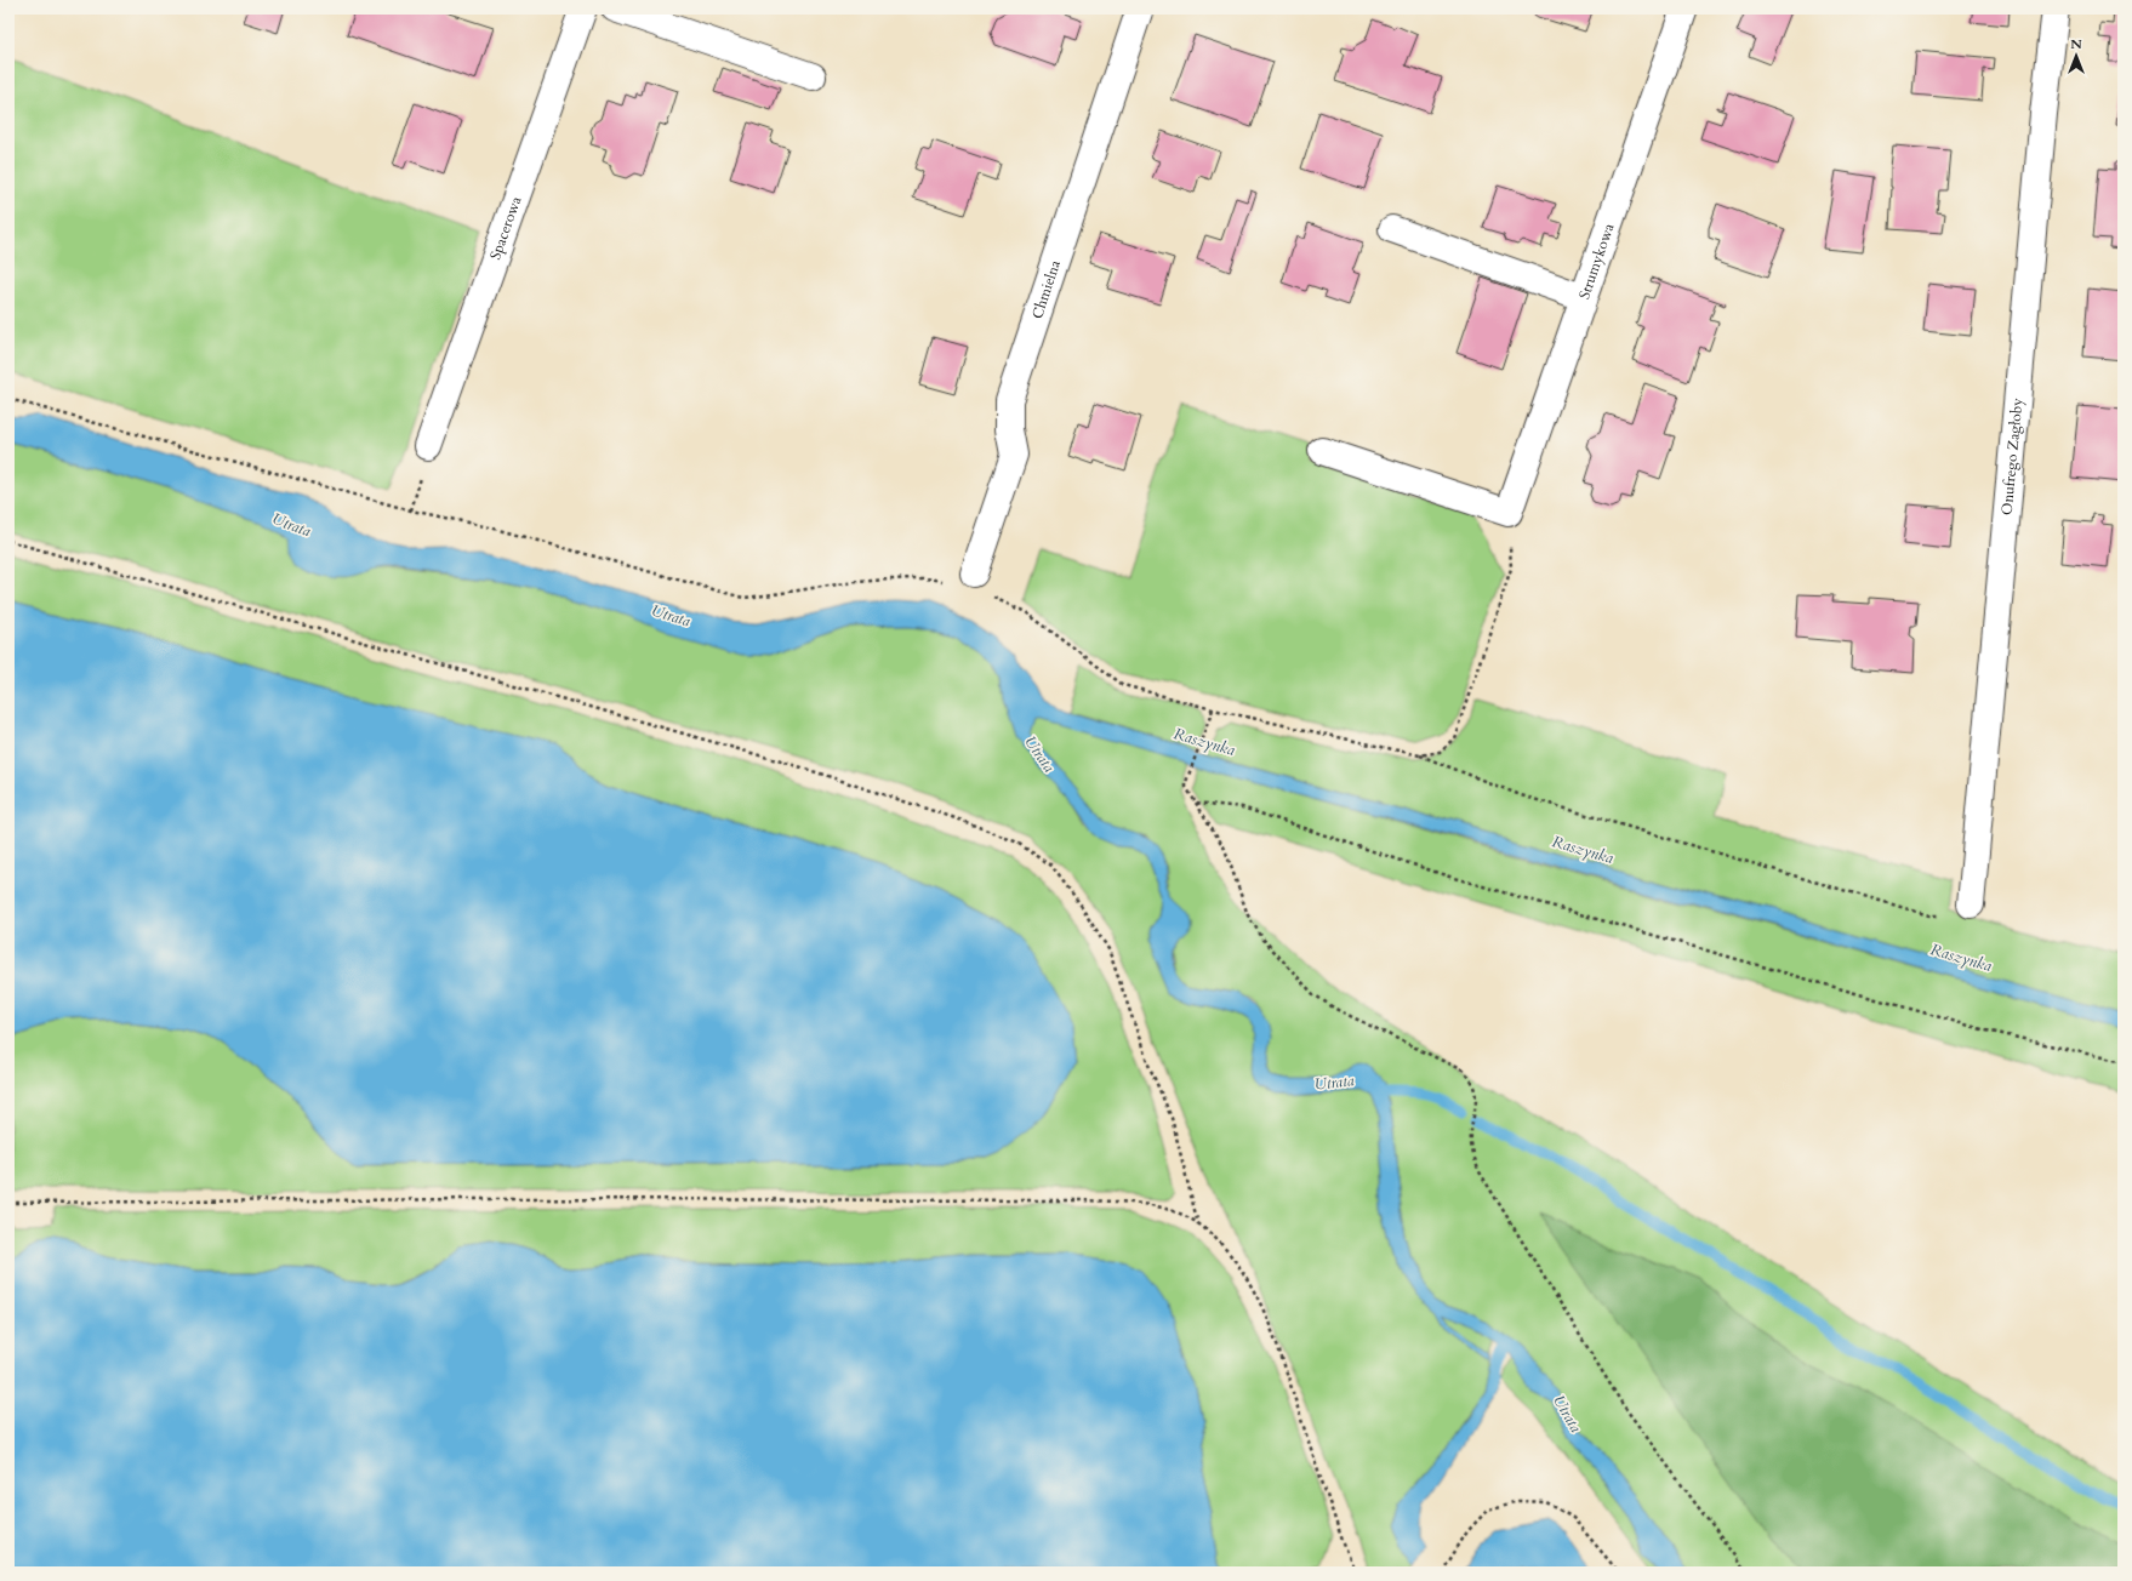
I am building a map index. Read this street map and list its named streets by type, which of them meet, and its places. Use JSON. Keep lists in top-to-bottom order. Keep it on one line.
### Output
{"streets":{"street":["Spacerowa","Strumykowa","Chmielna","Onufrego Zagłoby"]},"water":["Utrata","Raszynka"],"north":"top"}
